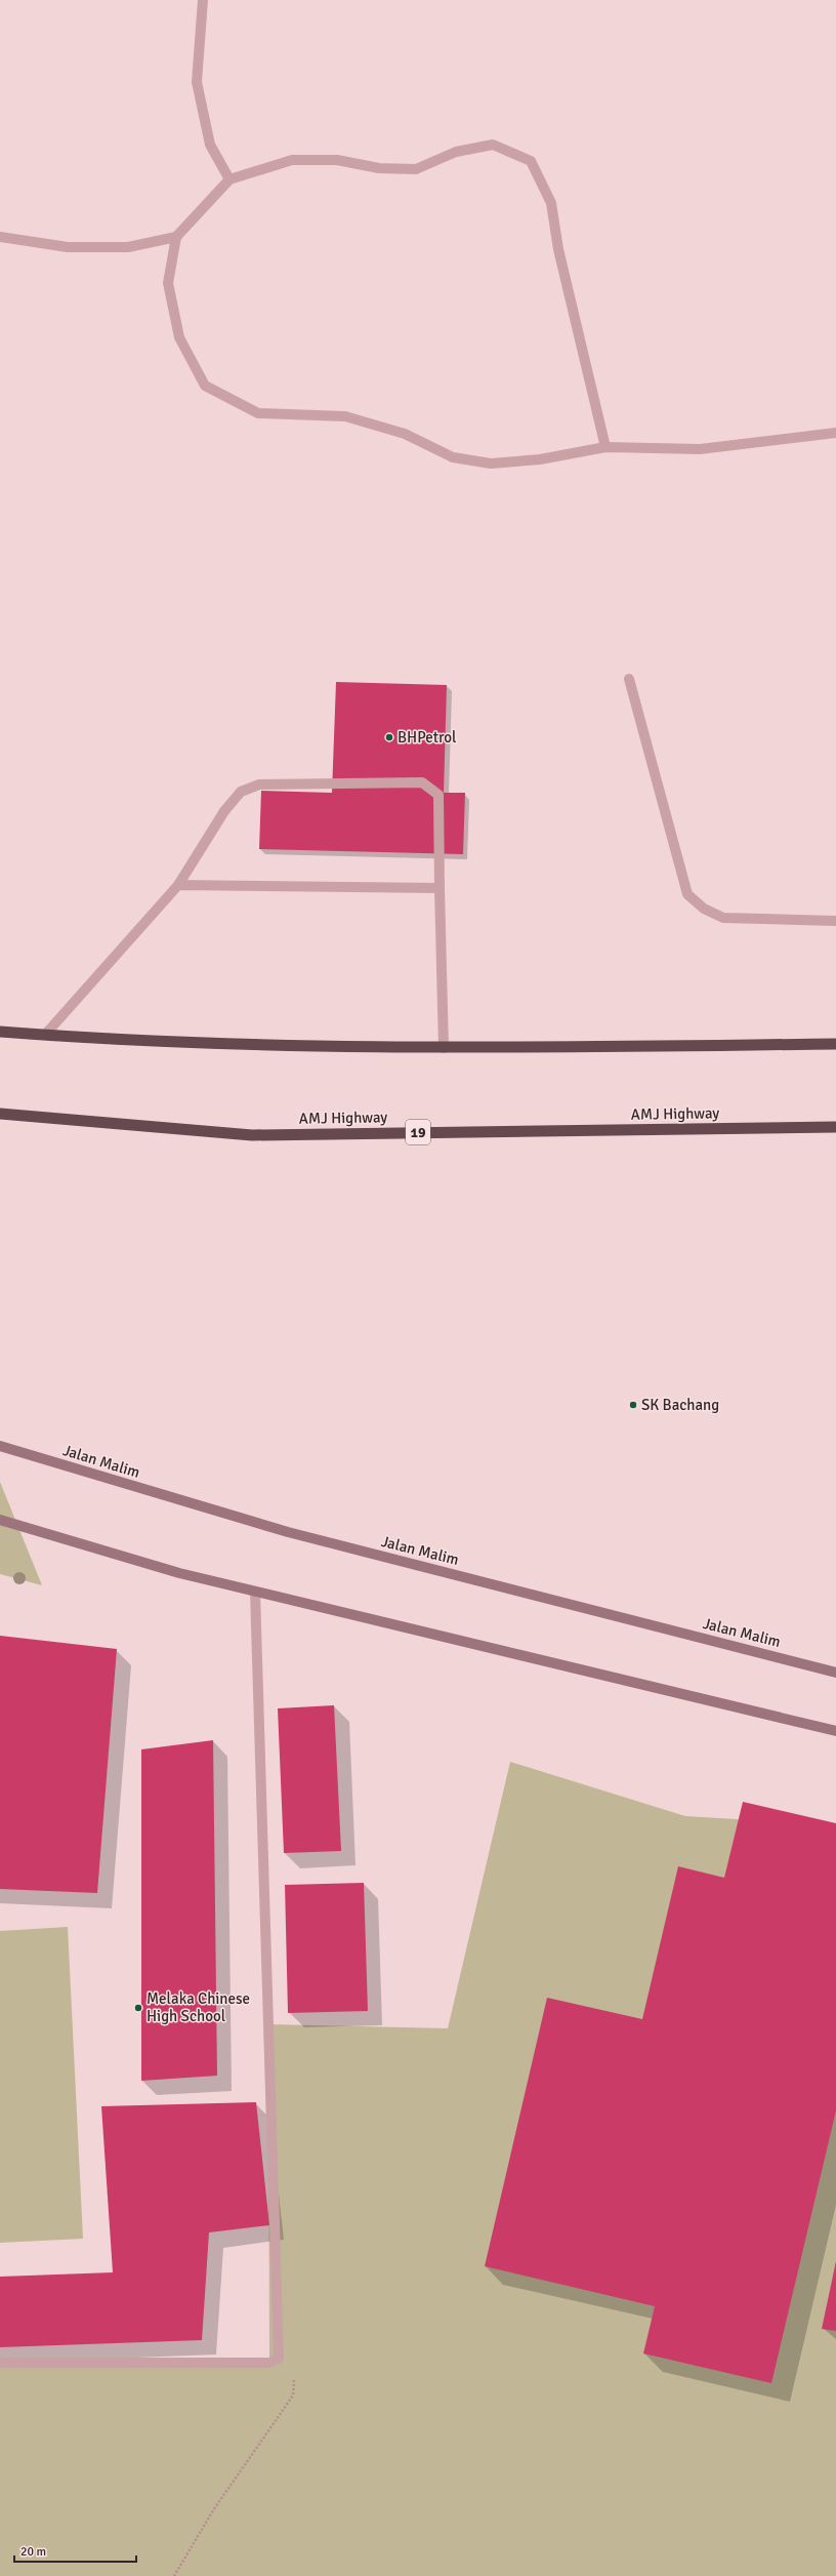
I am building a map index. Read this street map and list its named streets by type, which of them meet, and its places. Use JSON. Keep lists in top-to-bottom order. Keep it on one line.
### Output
{"streets":{"highway":["AMJ Highway","19"],"main road":["Jalan Malim"]},"places":["BHPetrol","SK Bachang","Melaka Chinese High School"],"scale_bar":"20 m"}
